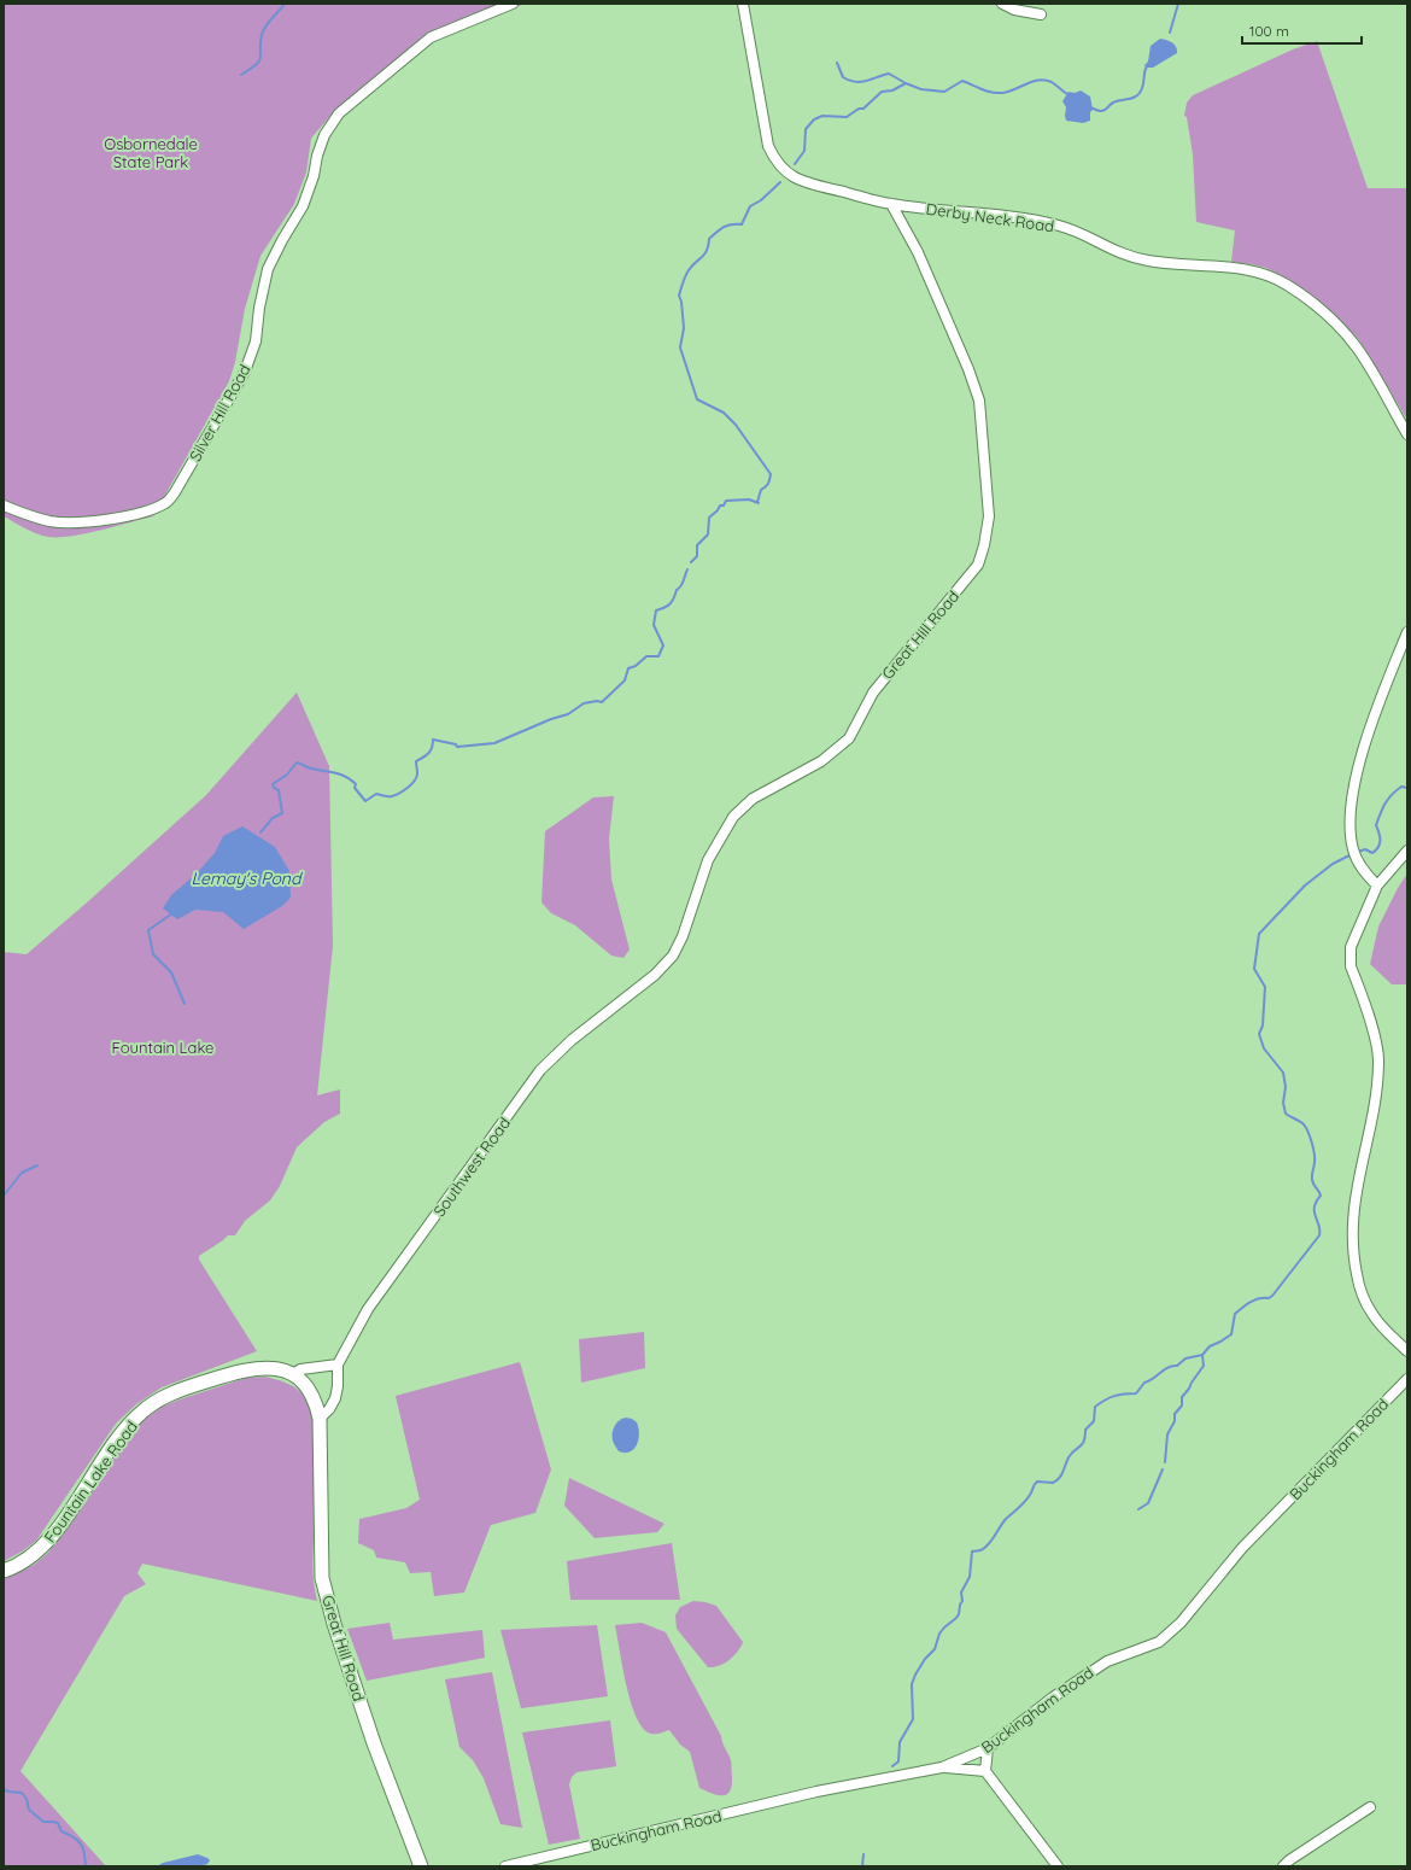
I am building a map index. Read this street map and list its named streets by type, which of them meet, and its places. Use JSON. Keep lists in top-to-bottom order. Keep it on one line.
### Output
{"streets":{"main road":["Great Hill Road","Fountain Lake Road"],"street":["Derby Neck Road","Silver Hill Road","Southwest Road","Buckingham Road"]},"crossings":[["Derby Neck Road","Great Hill Road"],["Great Hill Road","Southwest Road"],["Great Hill Road","Fountain Lake Road"],["Southwest Road","Fountain Lake Road"]],"water":["Lemay's Pond"],"parks":["Osbornedale State Park","Fountain Lake"],"scale_bar":"100 m"}
